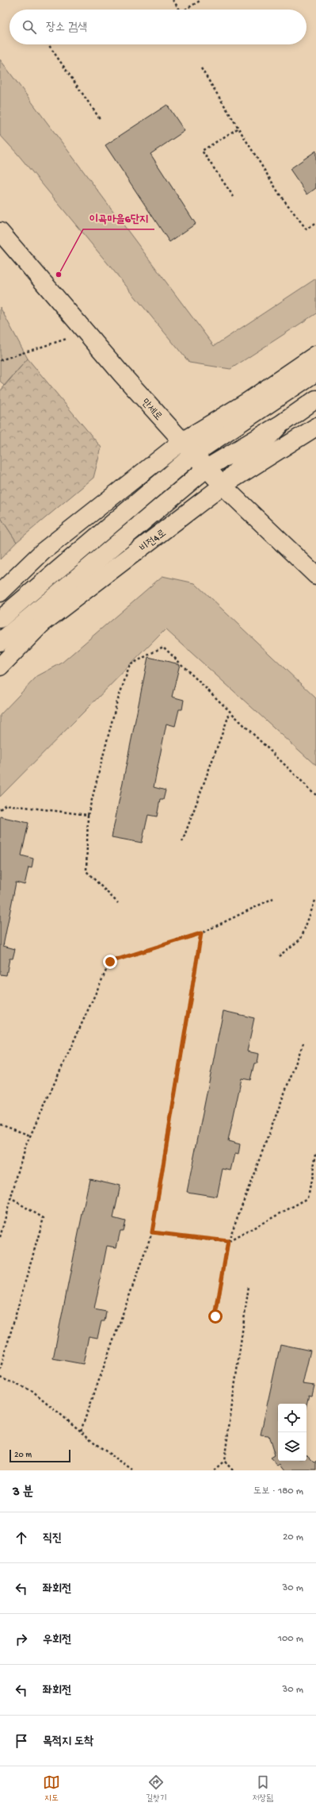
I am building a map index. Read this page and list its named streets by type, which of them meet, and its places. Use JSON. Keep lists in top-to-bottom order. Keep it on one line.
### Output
{"streets":{"main road":["만세로","비전4로"]},"crossings":[["만세로","비전4로"]],"places":["이곡마을6단지"],"scale_bar":"20 m","page":{"search":"장소 검색","scale":"20 m","heading":["3 분","도보 · 180 m"],"list":[["직진","20 m"],["좌회전","30 m"],["우회전","100 m"],["좌회전","30 m"],"목적지 도착"],"nav":["지도","길찾기","저장됨"]}}
